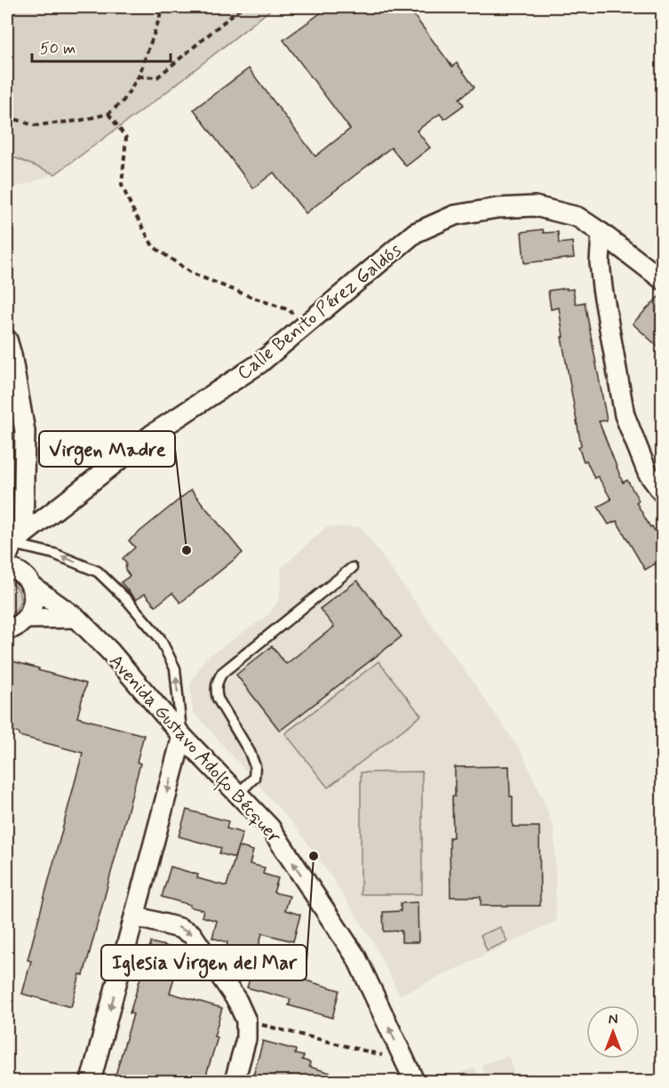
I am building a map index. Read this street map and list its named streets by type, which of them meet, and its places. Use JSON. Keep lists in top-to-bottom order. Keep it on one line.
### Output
{"streets":{"street":["Calle Benito Pérez Galdós","Avenida Gustavo Adolfo Bécquer"]},"places":["Virgen Madre","Iglesia Virgen del Mar"],"scale_bar":"50 m","north":"top"}
